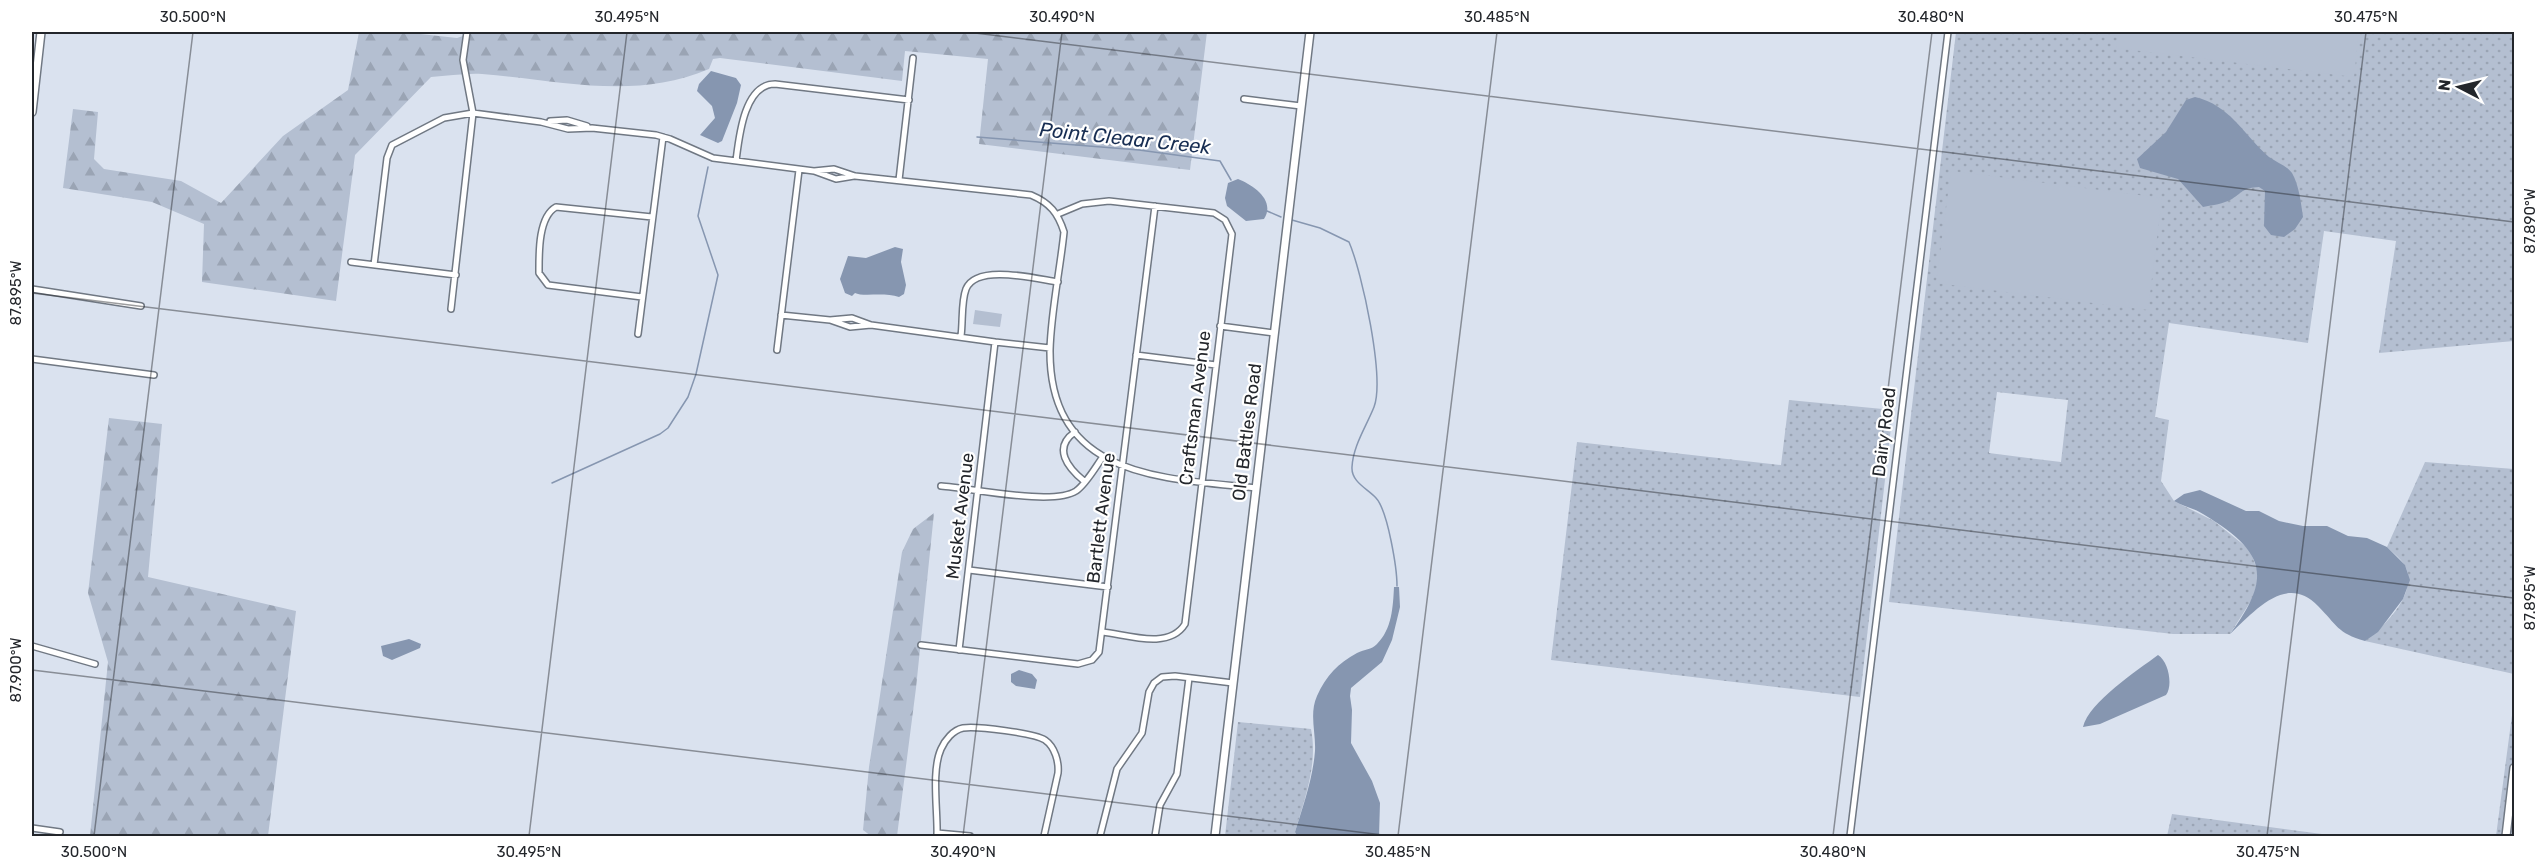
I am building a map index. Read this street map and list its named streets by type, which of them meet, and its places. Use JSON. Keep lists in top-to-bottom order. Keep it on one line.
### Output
{"streets":{"street":["Craftsman Avenue","Old Battles Road","Dairy Road","Musket Avenue","Bartlett Avenue"]},"crossings":[["Craftsman Avenue","Bartlett Avenue"],["Musket Avenue","Bartlett Avenue"]],"water":["Point Cleaar Creek"],"north":"left","coordinates":["30.500°N","30.495°N","30.490°N","30.485°N","30.480°N","30.475°N","87.890°W","87.895°W","87.900°W"]}
